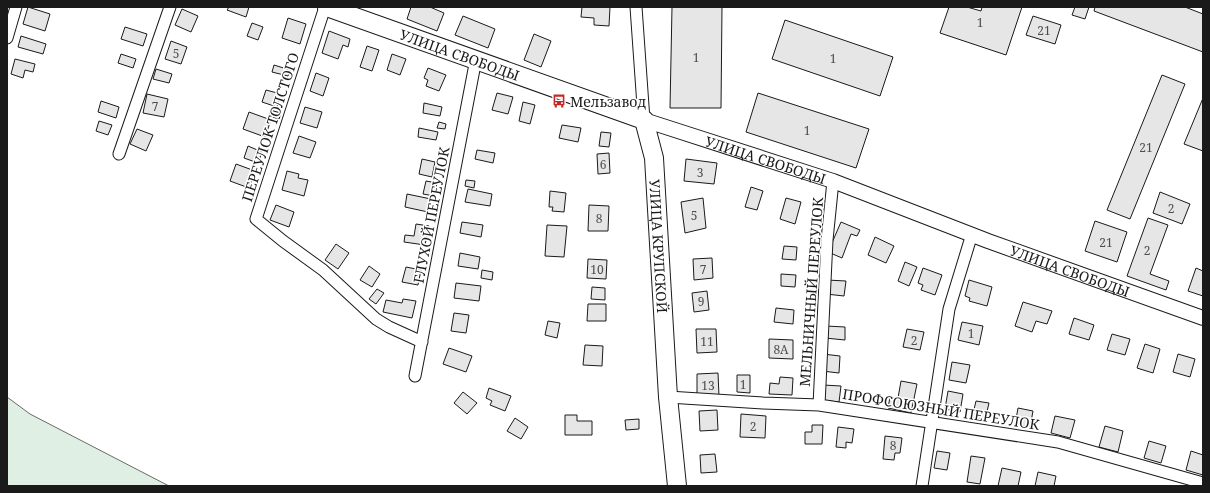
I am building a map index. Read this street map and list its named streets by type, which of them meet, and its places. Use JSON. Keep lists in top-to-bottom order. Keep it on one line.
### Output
{"streets":{"main road":["УЛИЦА СВОБОДЫ","УЛИЦА КРУПСКОЙ"],"street":["ПЕРЕУЛОК ТОЛСТОГО","ГЛУХОЙ ПЕРЕУЛОК","МЕЛЬНИЧНЫЙ ПЕРЕУЛОК","ПРОФСОЮЗНЫЙ ПЕРЕУЛОК"]},"crossings":[["УЛИЦА СВОБОДЫ","ПЕРЕУЛОК ТОЛСТОГО"],["УЛИЦА СВОБОДЫ","ГЛУХОЙ ПЕРЕУЛОК"],["УЛИЦА СВОБОДЫ","УЛИЦА КРУПСКОЙ"],["УЛИЦА СВОБОДЫ","МЕЛЬНИЧНЫЙ ПЕРЕУЛОК"],["ПЕРЕУЛОК ТОЛСТОГО","ГЛУХОЙ ПЕРЕУЛОК"],["УЛИЦА КРУПСКОЙ","ПРОФСОЮЗНЫЙ ПЕРЕУЛОК"],["МЕЛЬНИЧНЫЙ ПЕРЕУЛОК","ПРОФСОЮЗНЫЙ ПЕРЕУЛОК"]],"places":{"bus stop":["Мельзавод"]},"house_numbers":["1","21","5","1","1","7","1","21","6","3","2","5","8","21","2","10","7","9","1","2","11","8А","1","13","2","8"]}
